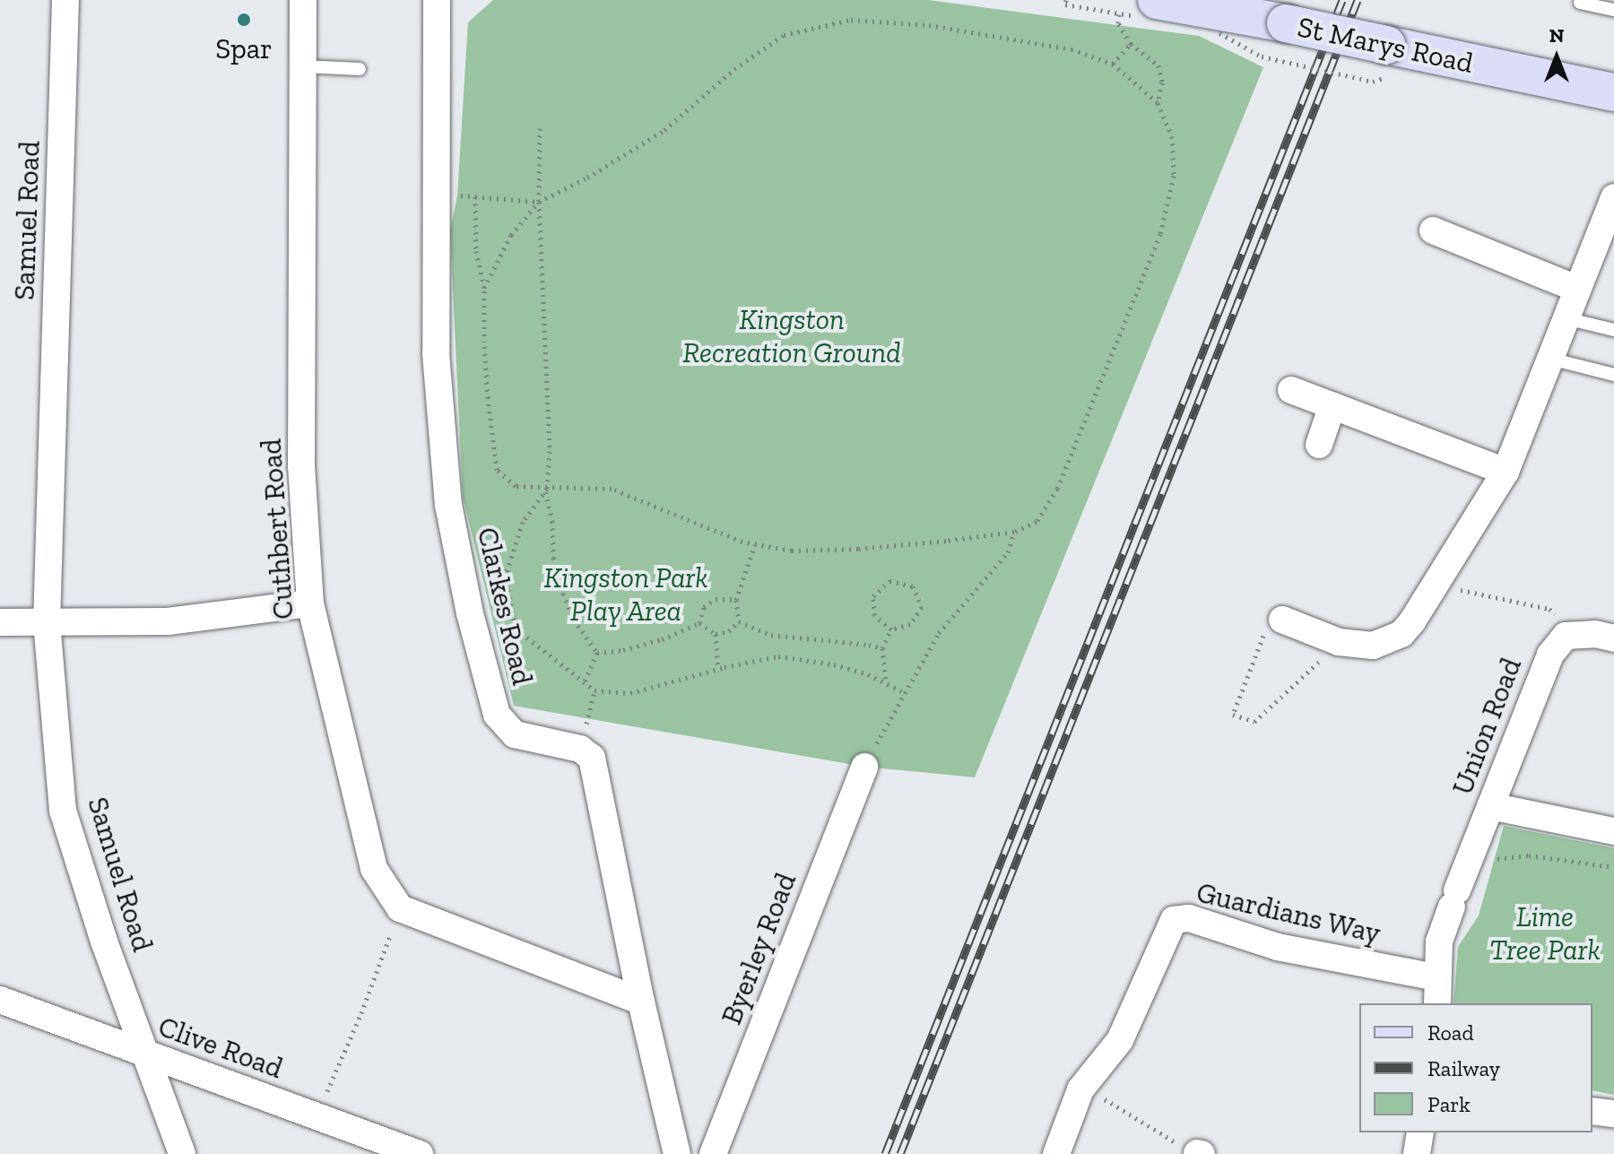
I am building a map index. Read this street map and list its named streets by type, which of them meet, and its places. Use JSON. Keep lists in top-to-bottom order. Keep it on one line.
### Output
{"streets":{"street":["St Marys Road","Samuel Road","Cuthbert Road","Clarkes Road","Union Road","Guardians Way","Byerley Road","Clive Road"]},"crossings":[["Samuel Road","Clive Road"],["Union Road","Guardians Way"]],"parks":["Kingston Recreation Ground","Kingston Park Play Area","Lime Tree Park"],"places":["Spar"],"legend":["Road","Railway","Park"],"north":"top"}
